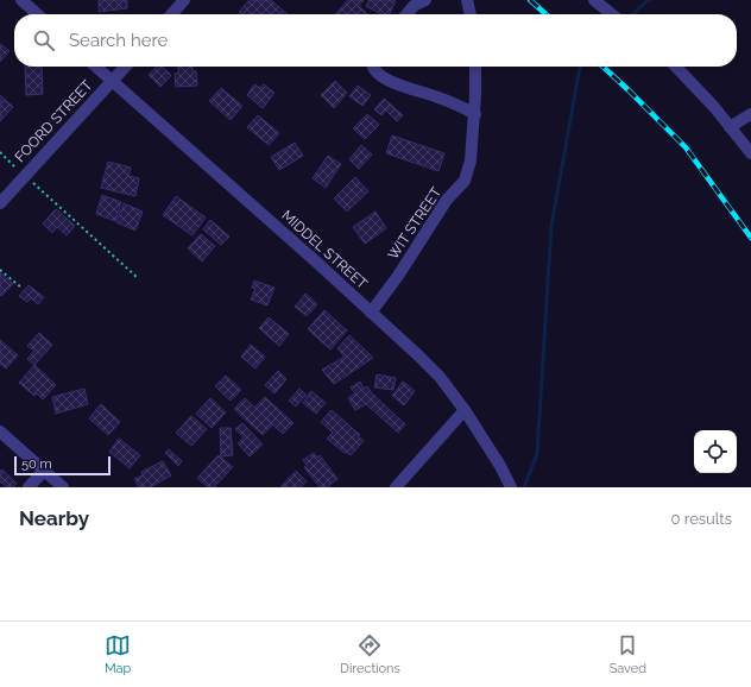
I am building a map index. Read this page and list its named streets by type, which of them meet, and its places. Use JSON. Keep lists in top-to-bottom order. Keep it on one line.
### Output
{"streets":{"street":["FOORD STREET","WIT STREET","MIDDEL STREET"]},"crossings":[["FOORD STREET","MIDDEL STREET"],["WIT STREET","MIDDEL STREET"]],"scale_bar":"50 m","page":{"search":"Search here","scale":"50 m","heading":["Nearby","0 results"],"nav":["Map","Directions","Saved"]}}
